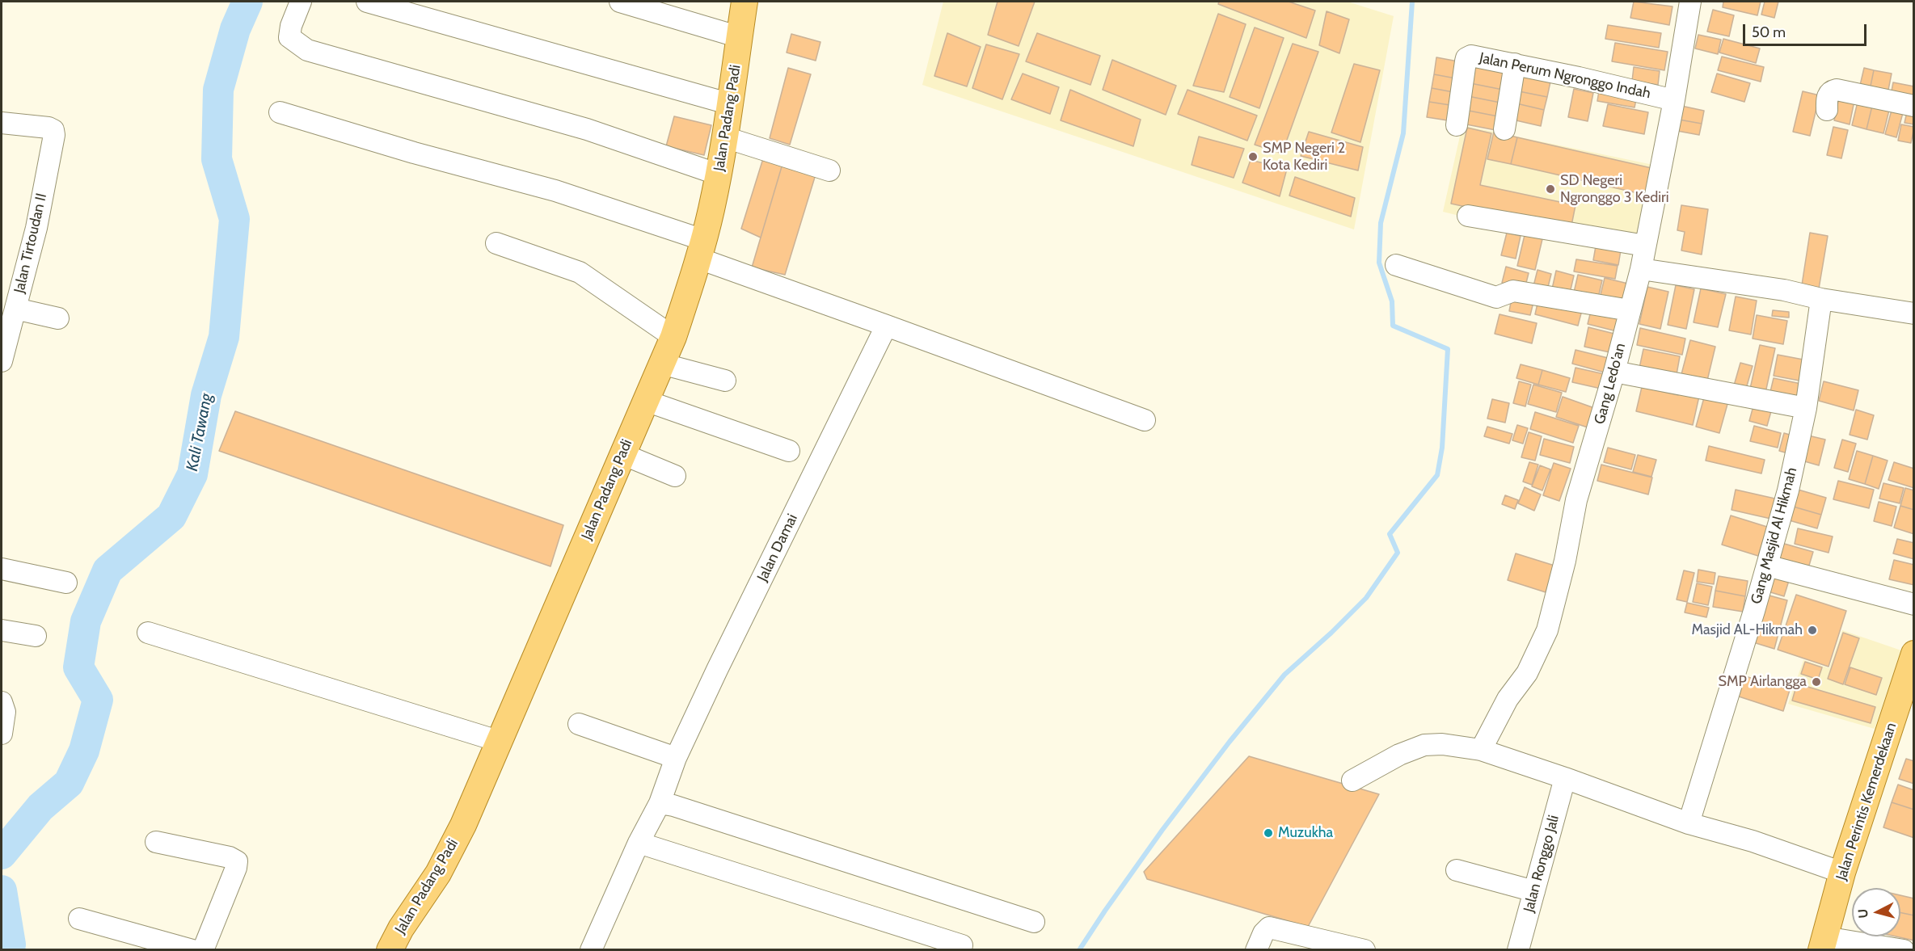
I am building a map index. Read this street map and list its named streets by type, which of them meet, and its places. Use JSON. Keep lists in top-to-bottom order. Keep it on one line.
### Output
{"streets":{"main road":["Jalan Padang Padi","Jalan Perintis Kemerdekaan"],"street":["Jalan Perum Ngronggo Indah","Jalan Tirtoudan II","Gang Ledo'an","Gang Masjid Al Hikmah","Jalan Damai","Jalan Ronggo Jali"]},"crossings":[["Jalan Perum Ngronggo Indah","Gang Ledo'an"]],"water":["Kali Tawang"],"places":["SMP Negeri 2 Kota Kediri","SD Negeri Ngronggo 3 Kediri","Masjid AL-Hikmah","SMP Airlangga","Muzukha"],"scale_bar":"50 m","north":"left"}
